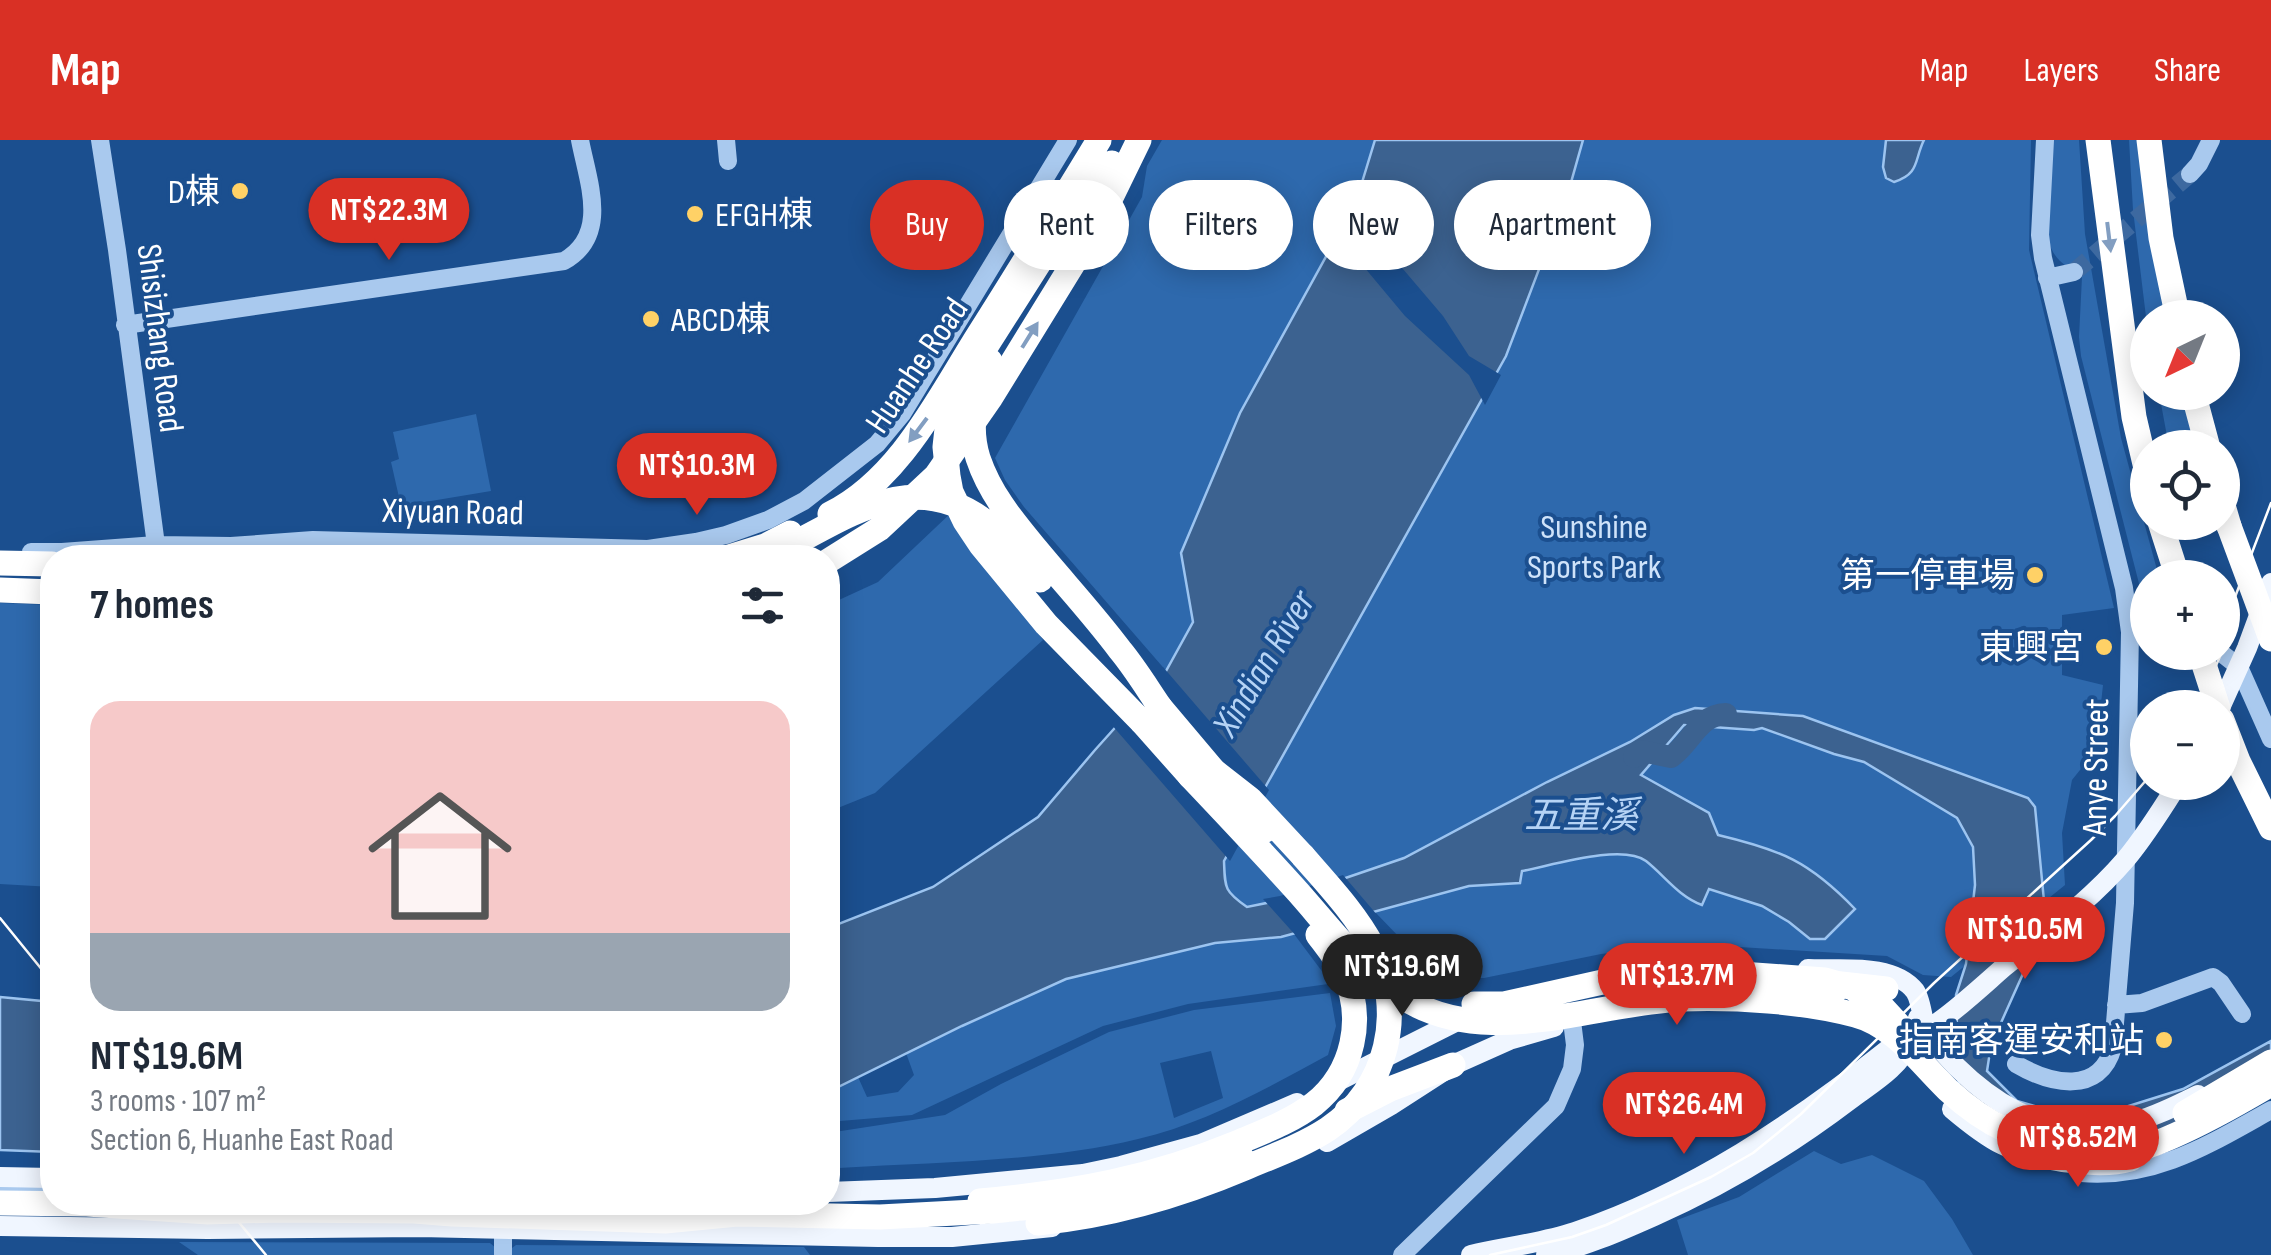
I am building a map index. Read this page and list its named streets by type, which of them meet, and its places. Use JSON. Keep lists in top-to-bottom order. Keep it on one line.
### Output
{"streets":{"highway":["Huanhe Road"],"street":["Shisizhang Road","Xiyuan Road","Anye Street"]},"water":["Xindian River","五重溪"],"parks":["Sunshine Sports Park"],"places":["D棟","EFGH棟","ABCD棟","第一停車場","東興宮","指南客運安和站"],"north":"bottom left","page":{"header":"Map","nav":["Map","Layers","Share"],"price":["NT$22.3M","NT$10.3M","NT$10.5M","NT$19.6M","NT$13.7M","NT$26.4M","NT$8.52M"],"chip":["Buy","Rent","Filters","New","Apartment"],"map_buttons":["+","−"],"heading":"7 homes","list":[{"name":"NT$19.6M","note":"3 rooms · 107 m² · Section 6, Huanhe East Road"}]}}
